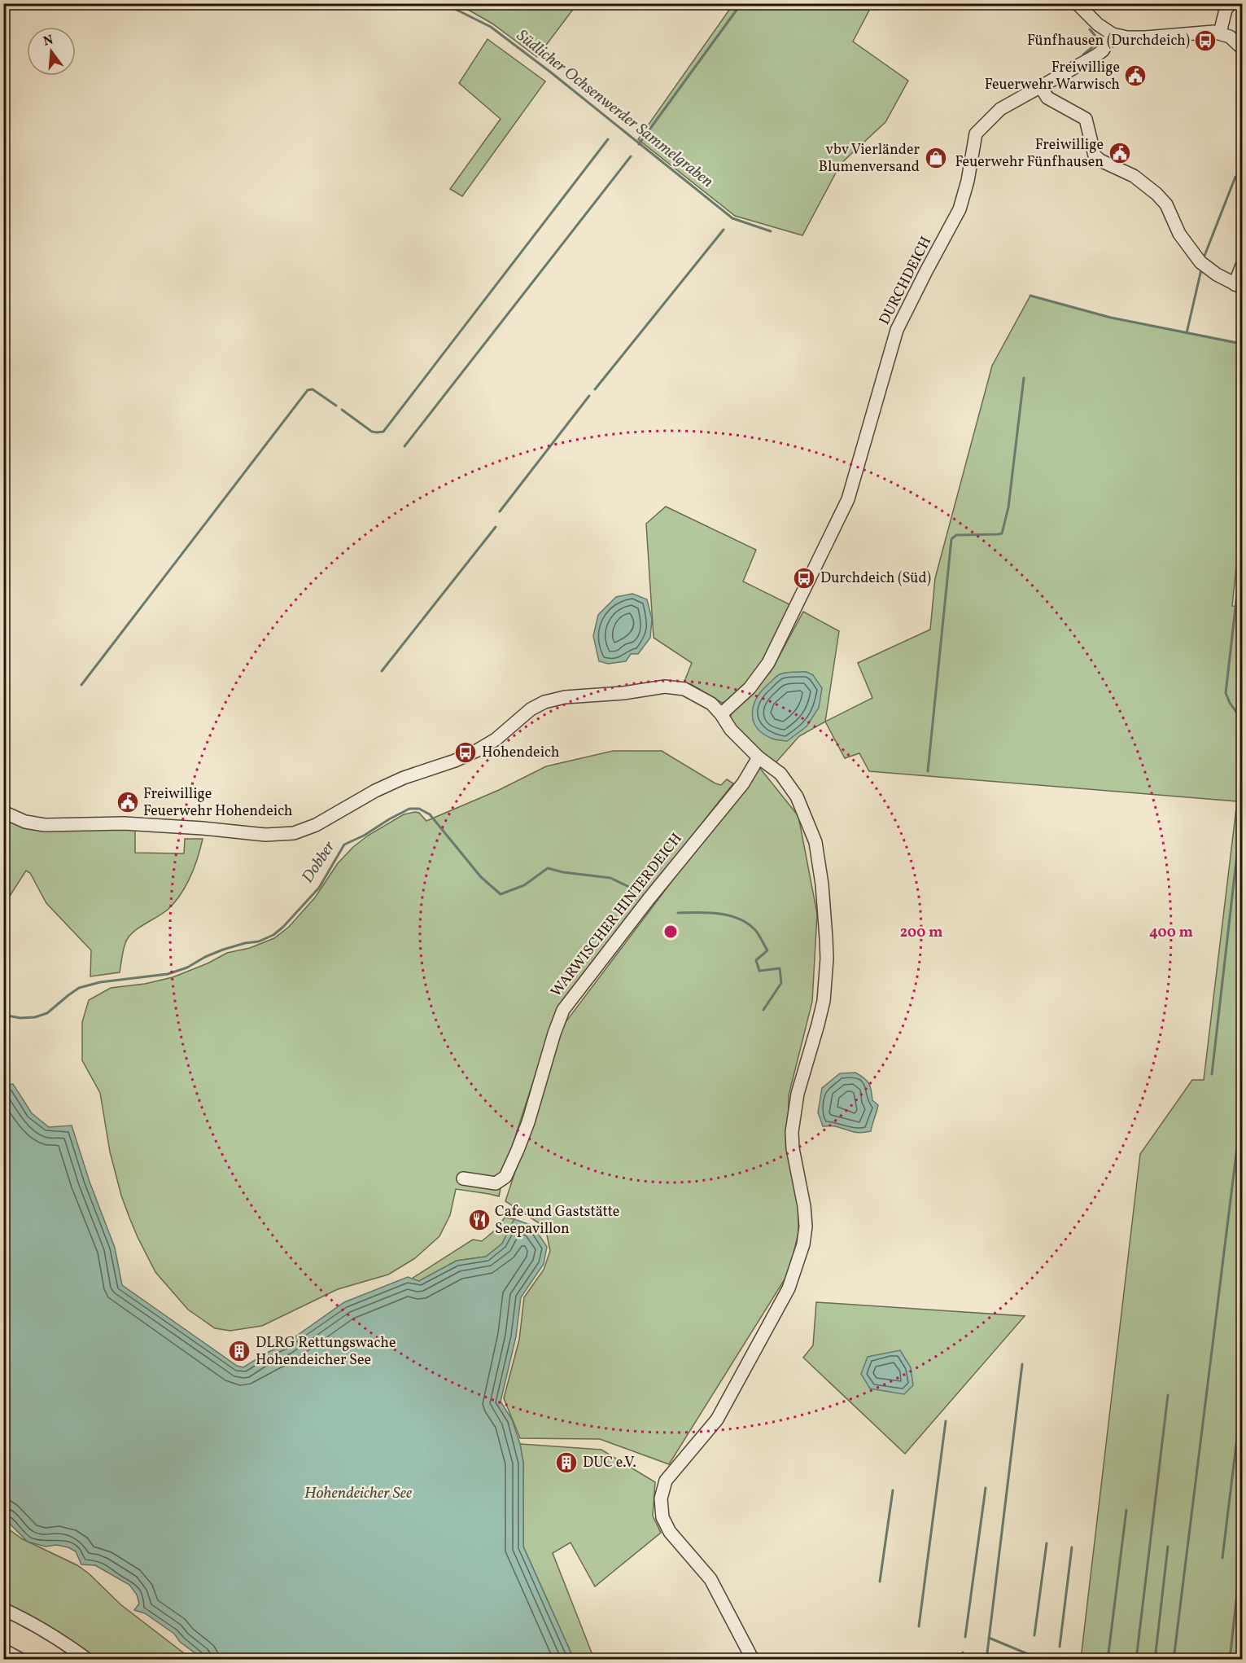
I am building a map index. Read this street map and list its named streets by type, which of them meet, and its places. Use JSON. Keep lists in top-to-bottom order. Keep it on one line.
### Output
{"streets":{"street":["DURCHDEICH","WARWISCHER HINTERDEICH"]},"water":["Südlicher Ochsenwerder Sammelgraben","Dobber","Hohendeicher See"],"places":{"bus stop":["Fünfhausen (Durchdeich)","Durchdeich (Süd)","Hohendeich"],"public building":["Freiwillige Feuerwehr Warwisch","Freiwillige Feuerwehr Fünfhausen","Freiwillige Feuerwehr Hohendeich"],"shop":["vbv Vierländer Blumenversand"],"restaurant":["Cafe und Gaststätte Seepavillon"],"building":["DLRG Rettungswache Hohendeicher See","DUC e.V."]},"north":"top","rings":["200 m","400 m"]}
